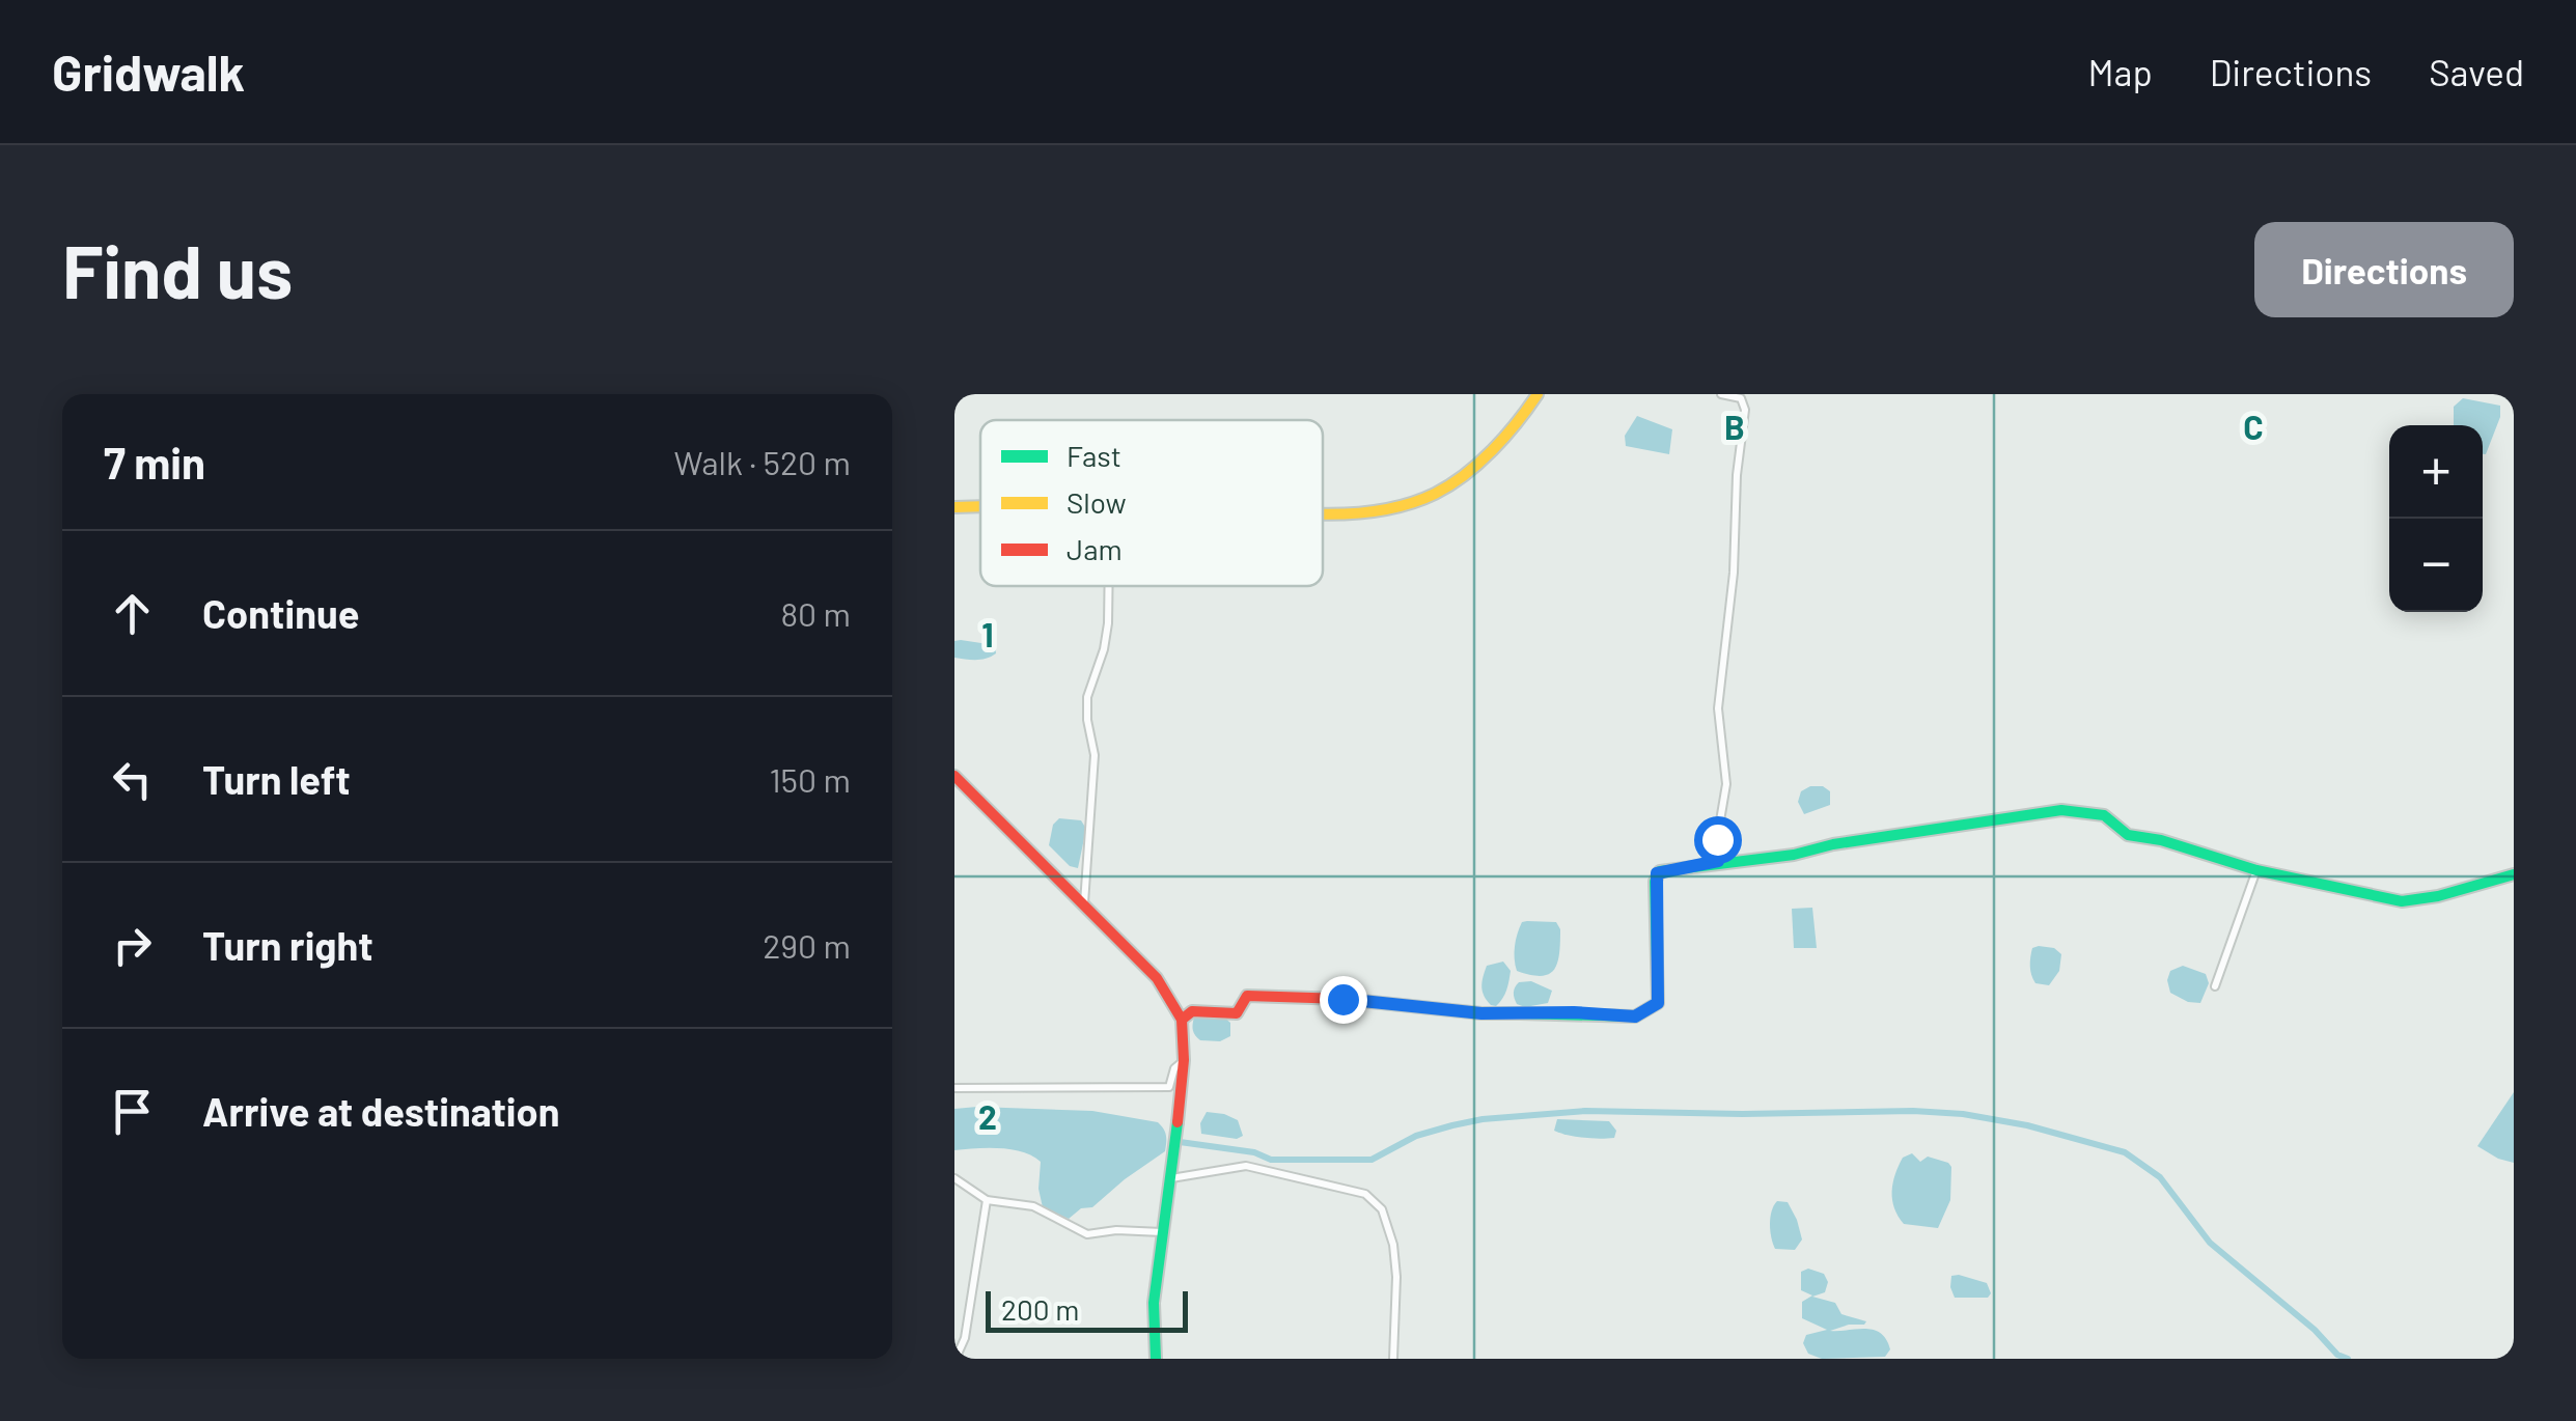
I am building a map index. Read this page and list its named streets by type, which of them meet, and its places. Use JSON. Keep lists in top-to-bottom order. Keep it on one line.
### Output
{"legend":["Fast","Slow","Jam"],"scale_bar":"200 m","page":{"header":"Gridwalk","nav":["Map","Directions","Saved"],"buttons":"Directions","title":"Find us","heading":["7 min","Walk · 520 m"],"map_buttons":["+","−"],"list":[["Continue","80 m"],["Turn left","150 m"],["Turn right","290 m"],"Arrive at destination"],"scale":"200 m"},"grid":{"columns":["B","C"],"rows":["1","2"]}}
